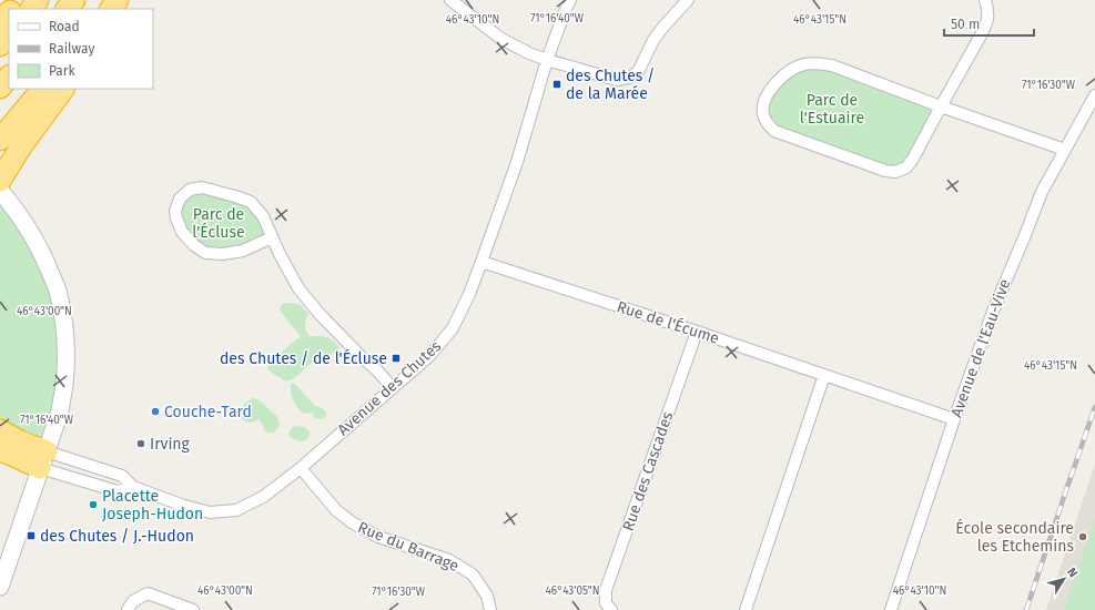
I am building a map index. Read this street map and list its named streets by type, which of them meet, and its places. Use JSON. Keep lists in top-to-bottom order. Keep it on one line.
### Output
{"streets":{"street":["Rue de l'Écume","Avenue de l'Eau-Vive","Avenue des Chutes","Rue des Cascades","Rue du Barrage"]},"crossings":[["Rue de l'Écume","Avenue de l'Eau-Vive"],["Rue de l'Écume","Avenue des Chutes"],["Rue de l'Écume","Rue des Cascades"],["Avenue des Chutes","Rue du Barrage"]],"parks":["Parc de l'Estuaire","Parc de l'Écluse"],"places":{"transit":["des Chutes / de la Marée","des Chutes / de l'Écluse","des Chutes / J.-Hudon"],"other":["Couche-Tard","Irving","Placette Joseph-Hudon","École secondaire les Etchemins"]},"legend":["Road","Railway","Park"],"scale_bar":"50 m","north":"top right","coordinates":["71°16'40\"W","46°43'10\"N","46°43'15\"N","71°16'30\"W","46°43'00\"N","46°43'05\"N"]}
